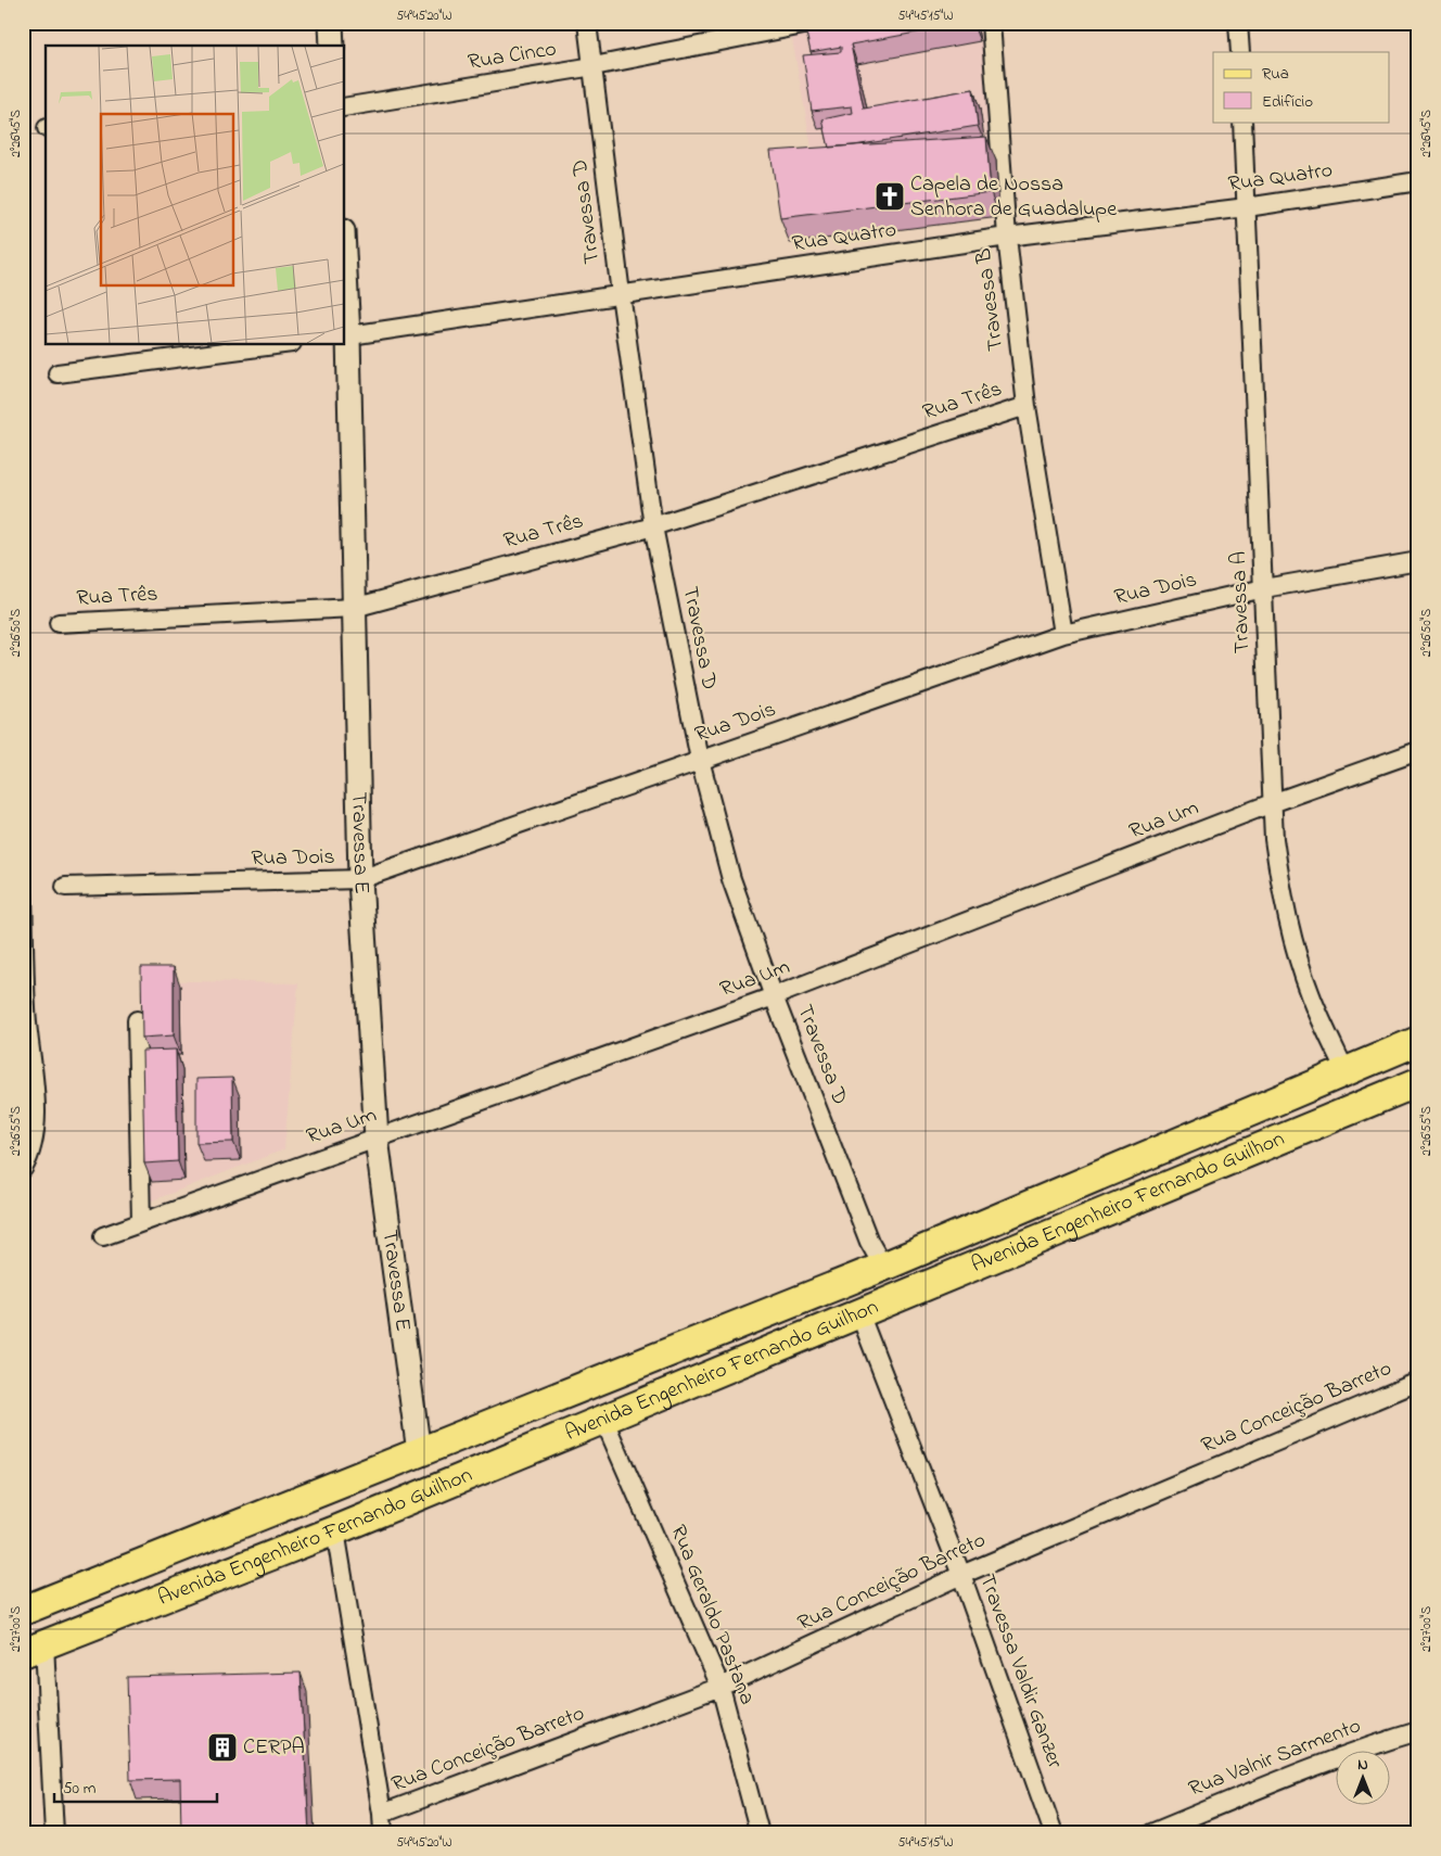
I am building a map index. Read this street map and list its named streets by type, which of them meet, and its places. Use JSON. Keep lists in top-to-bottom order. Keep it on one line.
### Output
{"streets":{"main road":["Avenida Engenheiro Fernando Guilhon"],"street":["Rua Cinco","Rua Quatro","Travessa D","Travessa B","Rua Três","Rua Dois","Travessa A","Rua Um","Travessa E","Rua Conceição Barreto","Rua Geraldo Pastana","Travessa Valdir Ganzer","Rua Valnir Sarmento"]},"crossings":[["Rua Cinco","Travessa D"],["Rua Quatro","Travessa D"],["Rua Quatro","Travessa B"],["Rua Quatro","Travessa A"],["Rua Quatro","Travessa E"],["Travessa D","Rua Três"],["Travessa D","Rua Dois"],["Travessa D","Rua Um"],["Travessa D","Avenida Engenheiro Fernando Guilhon"],["Travessa B","Rua Três"],["Travessa B","Rua Dois"],["Rua Três","Travessa E"],["Rua Dois","Travessa A"],["Rua Dois","Travessa E"],["Travessa A","Rua Um"],["Travessa A","Avenida Engenheiro Fernando Guilhon"],["Rua Um","Travessa E"],["Travessa E","Avenida Engenheiro Fernando Guilhon"],["Avenida Engenheiro Fernando Guilhon","Rua Geraldo Pastana"],["Avenida Engenheiro Fernando Guilhon","Travessa Valdir Ganzer"],["Rua Conceição Barreto","Rua Geraldo Pastana"],["Rua Conceição Barreto","Travessa Valdir Ganzer"]],"places":{"church":["Capela de Nossa Senhora de Guadalupe"],"building":["CERPA"]},"legend":["Rua","Edifício"],"scale_bar":"50 m","north":"top","coordinates":["54°45'20\"W","54°45'15\"W","2°26'45\"S","2°26'50\"S","2°26'55\"S","2°27'00\"S"]}
